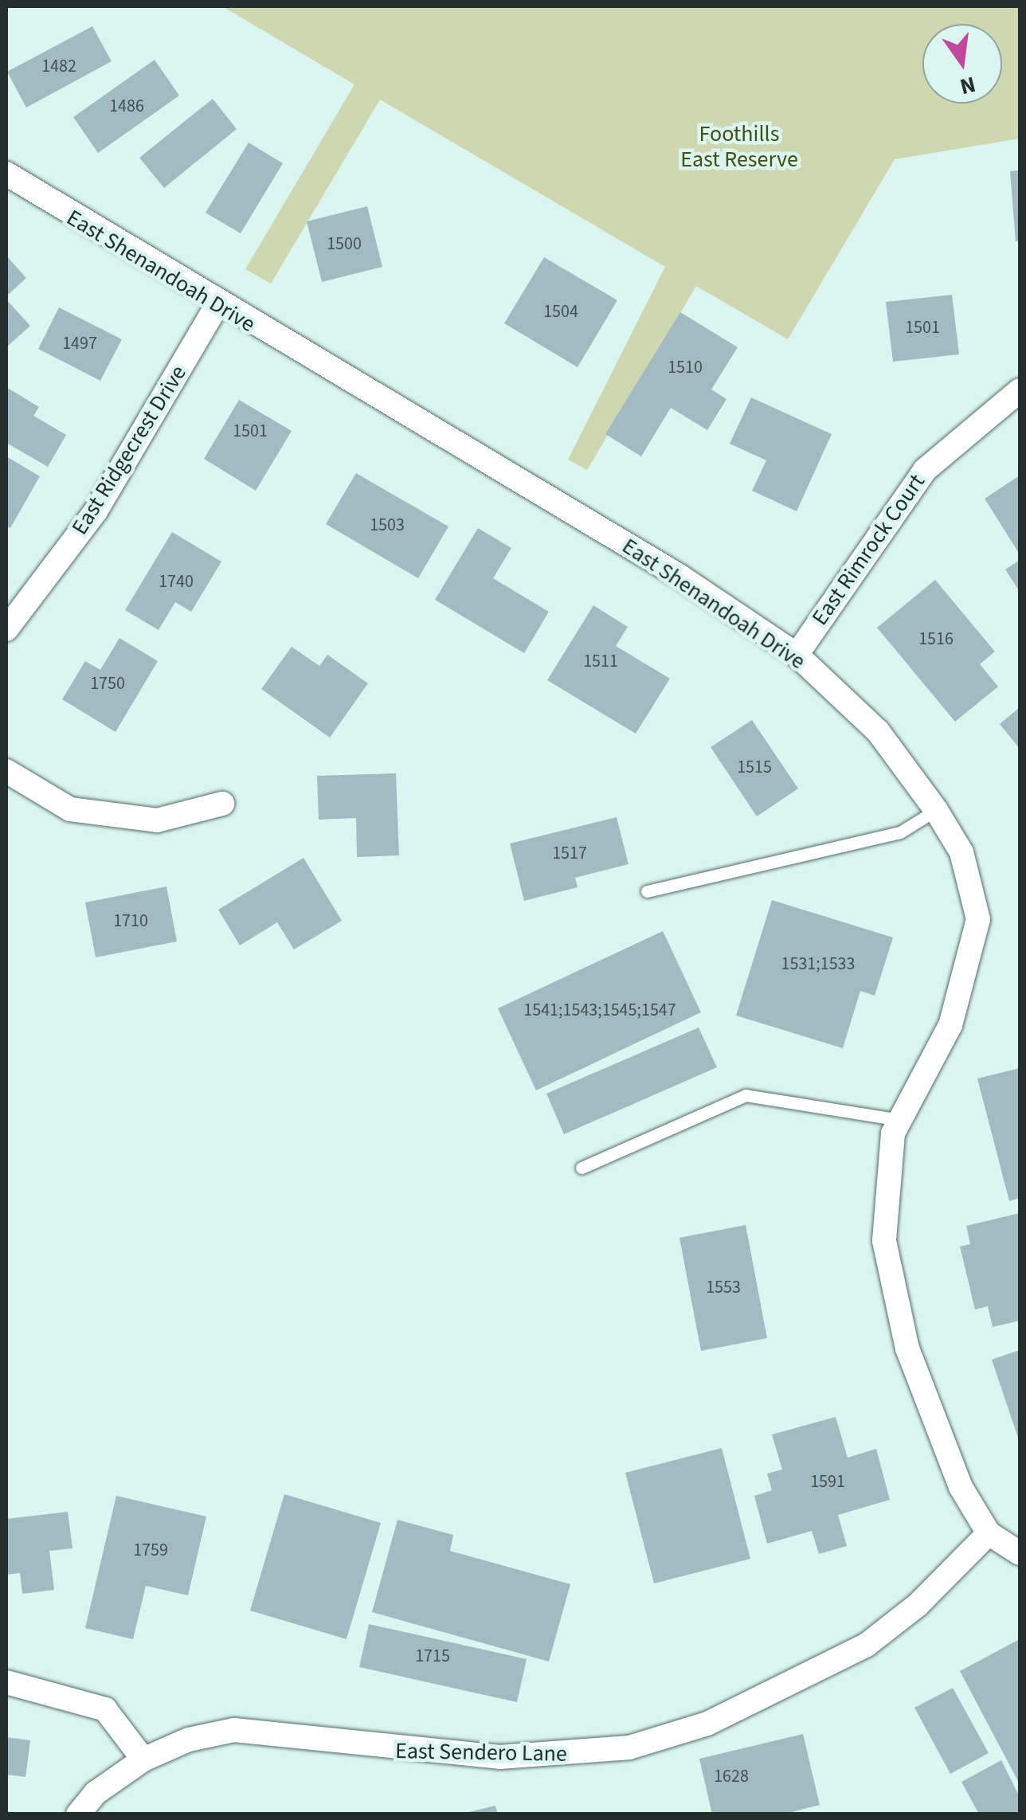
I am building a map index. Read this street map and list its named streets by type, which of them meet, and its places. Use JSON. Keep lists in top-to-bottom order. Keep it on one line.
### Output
{"streets":{"street":["East Shenandoah Drive","East Ridgecrest Drive","East Rimrock Court","East Sendero Lane"]},"crossings":[["East Shenandoah Drive","East Ridgecrest Drive"],["East Shenandoah Drive","East Rimrock Court"],["East Shenandoah Drive","East Sendero Lane"]],"parks":["Foothills East Reserve"],"house_numbers":["1482","1486","1500","1504","1501","1497","1510","1501","1503","1740","1516","1511","1750","1515","1517","1710","1531;1533","1541;1543;1545;1547","1553","1591","1759","1715","1628"],"north":"bottom"}
